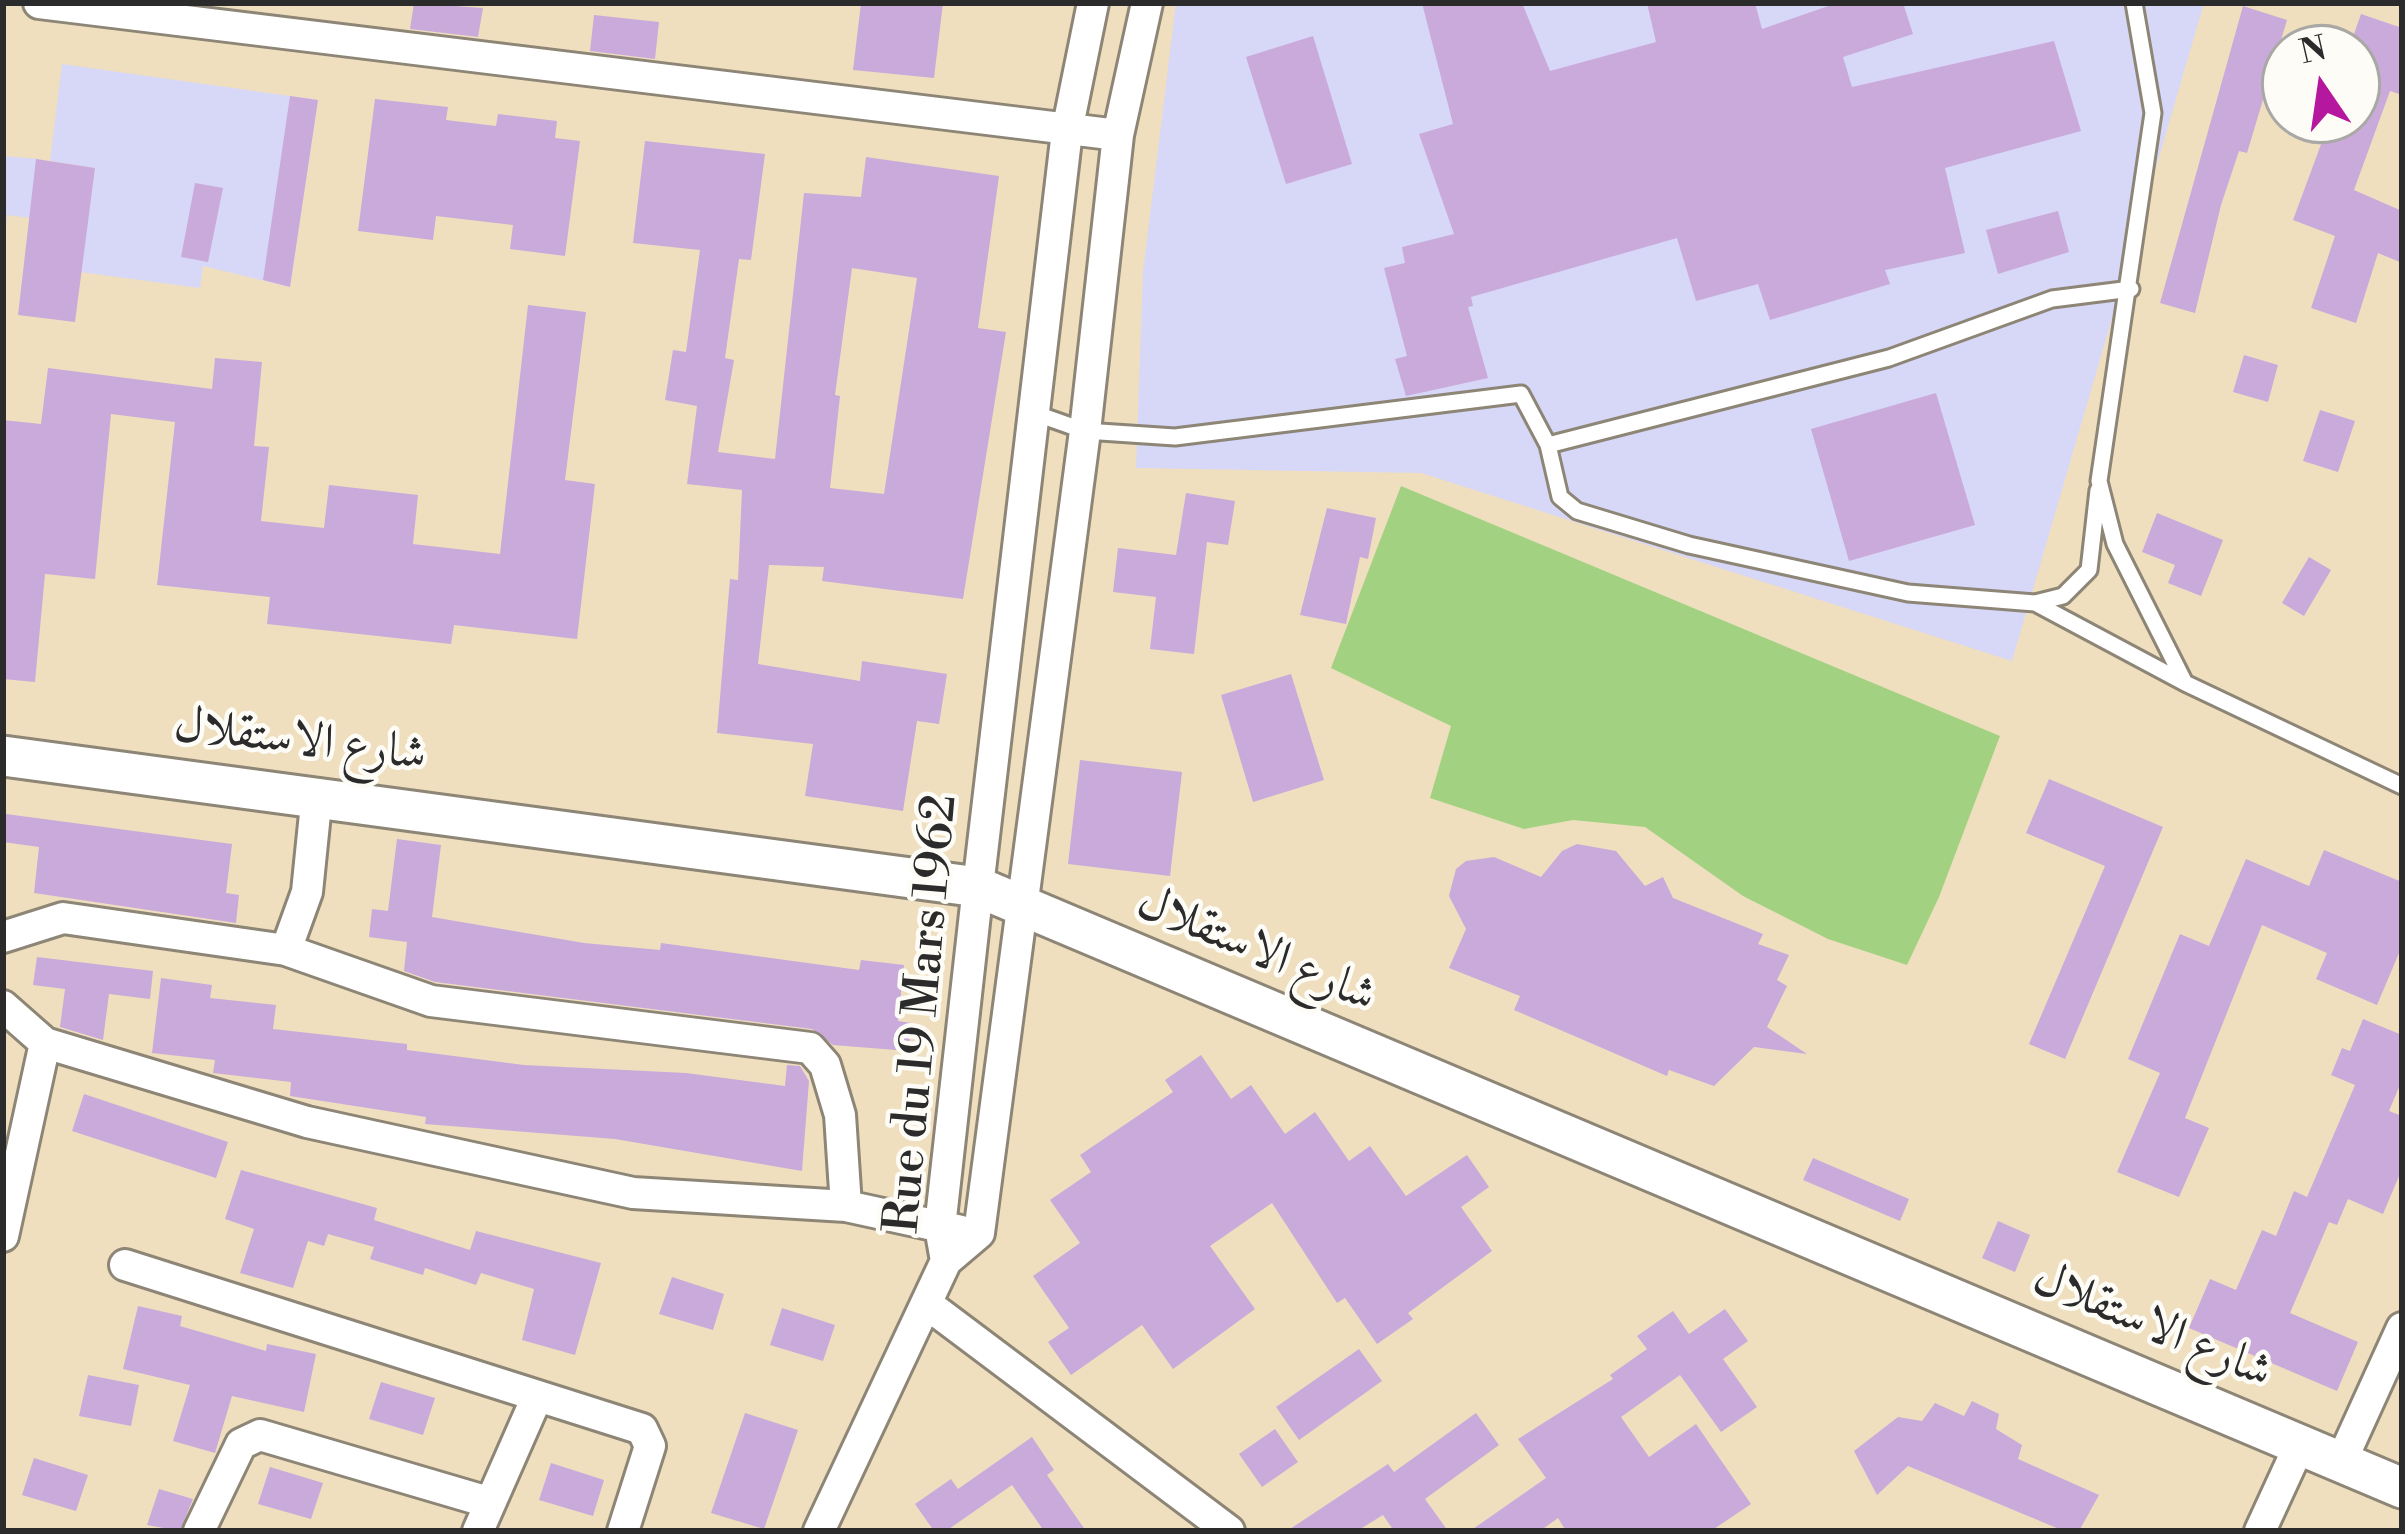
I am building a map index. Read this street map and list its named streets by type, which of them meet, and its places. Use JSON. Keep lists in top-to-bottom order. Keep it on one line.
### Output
{"streets":{"street":["شارع الاستقلال","Rue du 19 Mars 1962"]},"crossings":[["شارع الاستقلال","Rue du 19 Mars 1962"]],"north":"top"}
